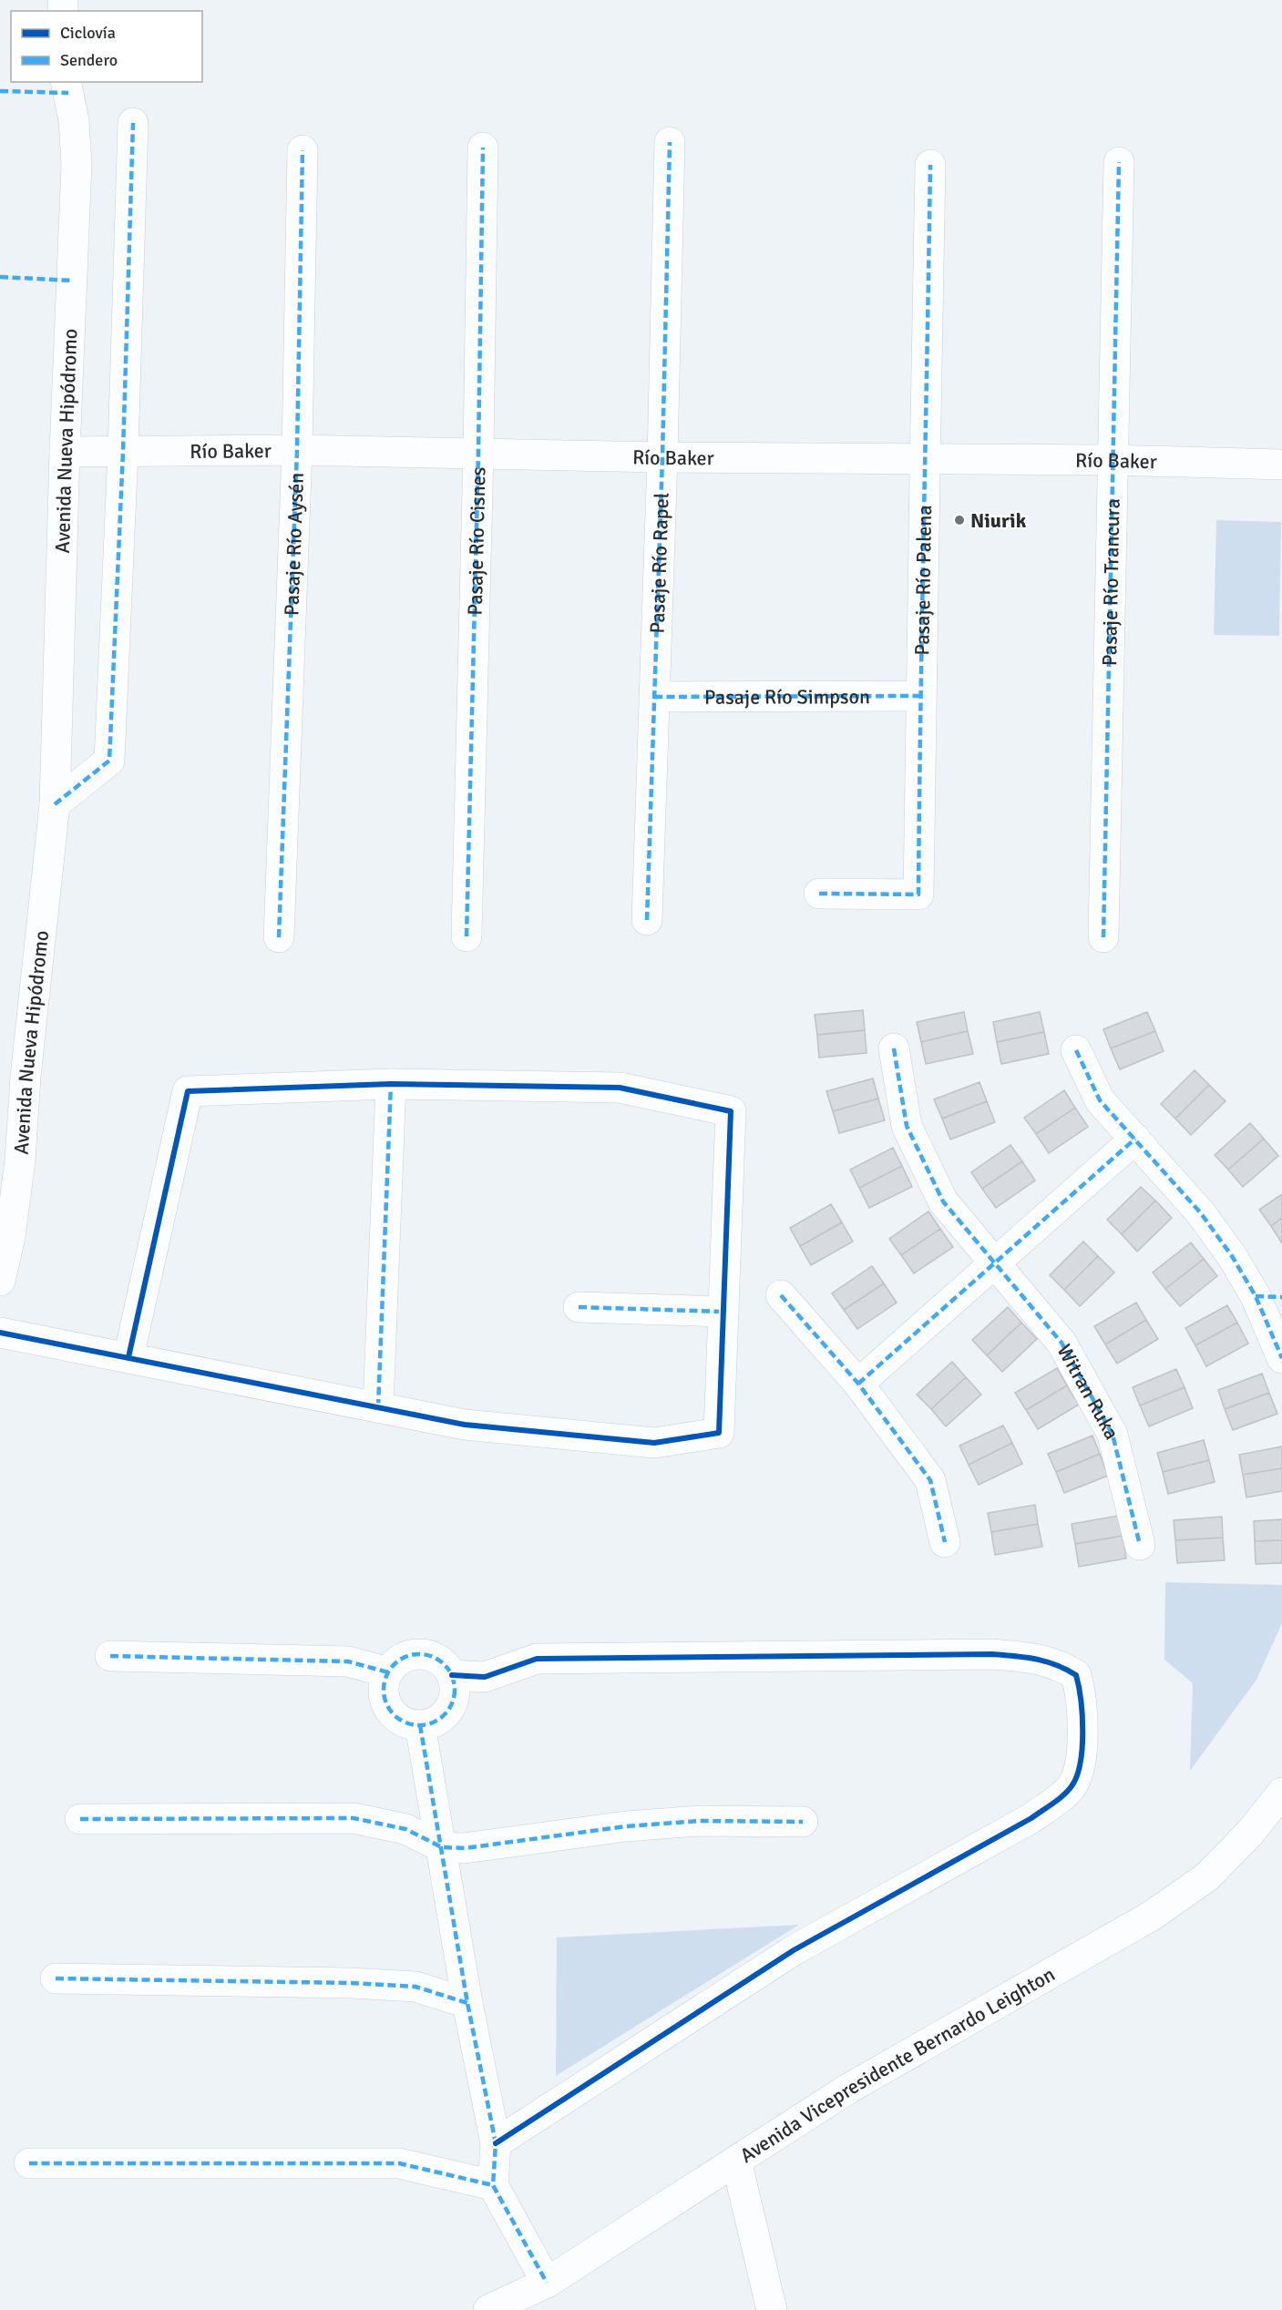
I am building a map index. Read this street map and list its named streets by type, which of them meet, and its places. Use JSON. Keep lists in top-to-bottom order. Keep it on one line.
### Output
{"streets":{"street":["Avenida Nueva Hipódromo","Río Baker","Pasaje Río Cisnes","Pasaje Río Aysén","Pasaje Río Rapel","Pasaje Río Palena","Pasaje Río Trancura","Pasaje Río Simpson","Witran Ruka","Avenida Vicepresidente Bernardo Leighton"]},"crossings":[["Avenida Nueva Hipódromo","Río Baker"],["Río Baker","Pasaje Río Cisnes"],["Río Baker","Pasaje Río Aysén"],["Río Baker","Pasaje Río Rapel"],["Río Baker","Pasaje Río Palena"],["Río Baker","Pasaje Río Trancura"],["Pasaje Río Rapel","Pasaje Río Simpson"],["Pasaje Río Palena","Pasaje Río Simpson"]],"places":["Niurik"],"legend":["Ciclovía","Sendero"]}
